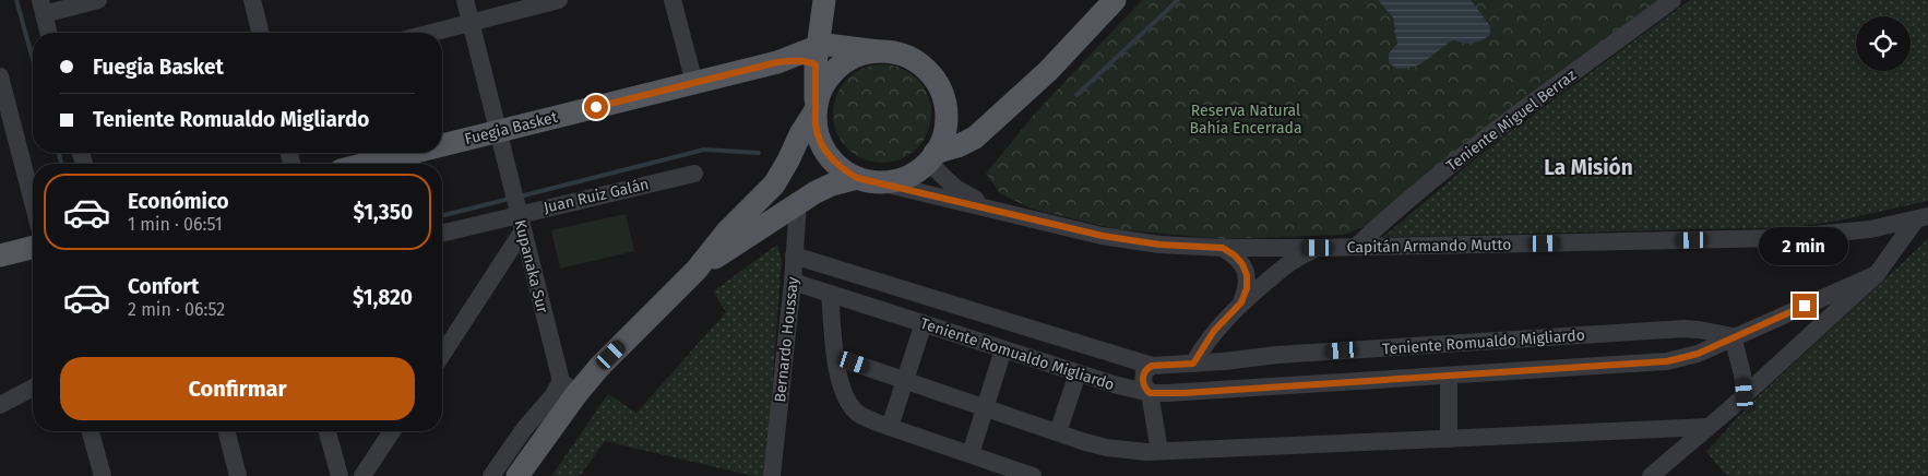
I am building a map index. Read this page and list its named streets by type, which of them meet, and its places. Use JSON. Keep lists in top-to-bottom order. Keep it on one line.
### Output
{"streets":{"main road":["Fuegia Basket"],"street":["Teniente Miguel Berraz","Juan Ruiz Galán","Capitán Armando Mutto","Kupanaka Sur","Bernardo Houssay","Teniente Romualdo Migliardo"]},"crossings":[["Teniente Miguel Berraz","Capitán Armando Mutto"],["Fuegia Basket","Kupanaka Sur"],["Juan Ruiz Galán","Kupanaka Sur"],["Bernardo Houssay","Teniente Romualdo Migliardo"]],"districts":["La Misión"],"parks":["Reserva Natural Bahía Encerrada"],"page":{"banner":["Fuegia Basket","Teniente Romualdo Migliardo"],"list":[{"name":"Económico","note":"1 min · 06:51","value":"$1,350"},{"name":"Confort","note":"2 min · 06:52","value":"$1,820"}],"bubble":"2 min","buttons":"Confirmar"}}
